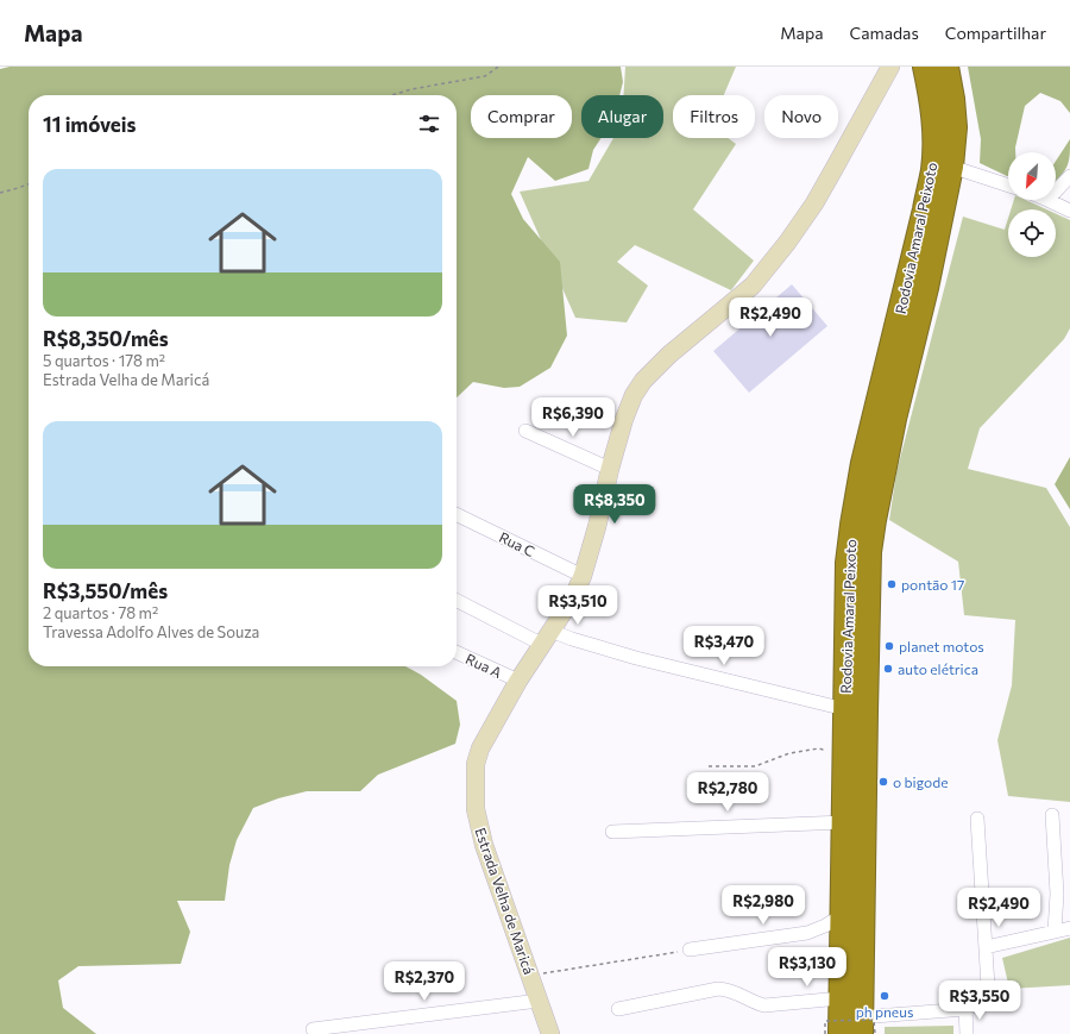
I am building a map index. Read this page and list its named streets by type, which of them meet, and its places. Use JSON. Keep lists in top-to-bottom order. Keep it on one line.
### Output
{"streets":{"highway":["Rodovia Amaral Peixoto"],"street":["Rua C","Rua A","Estrada Velha de Maricá"]},"crossings":[["Rua C","Estrada Velha de Maricá"],["Rua A","Estrada Velha de Maricá"]],"places":["pontão 17","planet motos","auto elétrica","o bigode","ph pneus"],"north":"bottom left","page":{"header":"Mapa","nav":["Mapa","Camadas","Compartilhar"],"chip":["Comprar","Alugar","Filtros","Novo"],"heading":"11 imóveis","list":[{"name":"R$8,350/mês","note":"5 quartos · 178 m² · Estrada Velha de Maricá"},{"name":"R$3,550/mês","note":"2 quartos · 78 m² · Travessa Adolfo Alves de Souza"}],"price":["R$2,490","R$6,390","R$8,350","R$3,510","R$3,470","R$2,780","R$2,980","R$2,490","R$3,130","R$2,370","R$3,550"]}}
